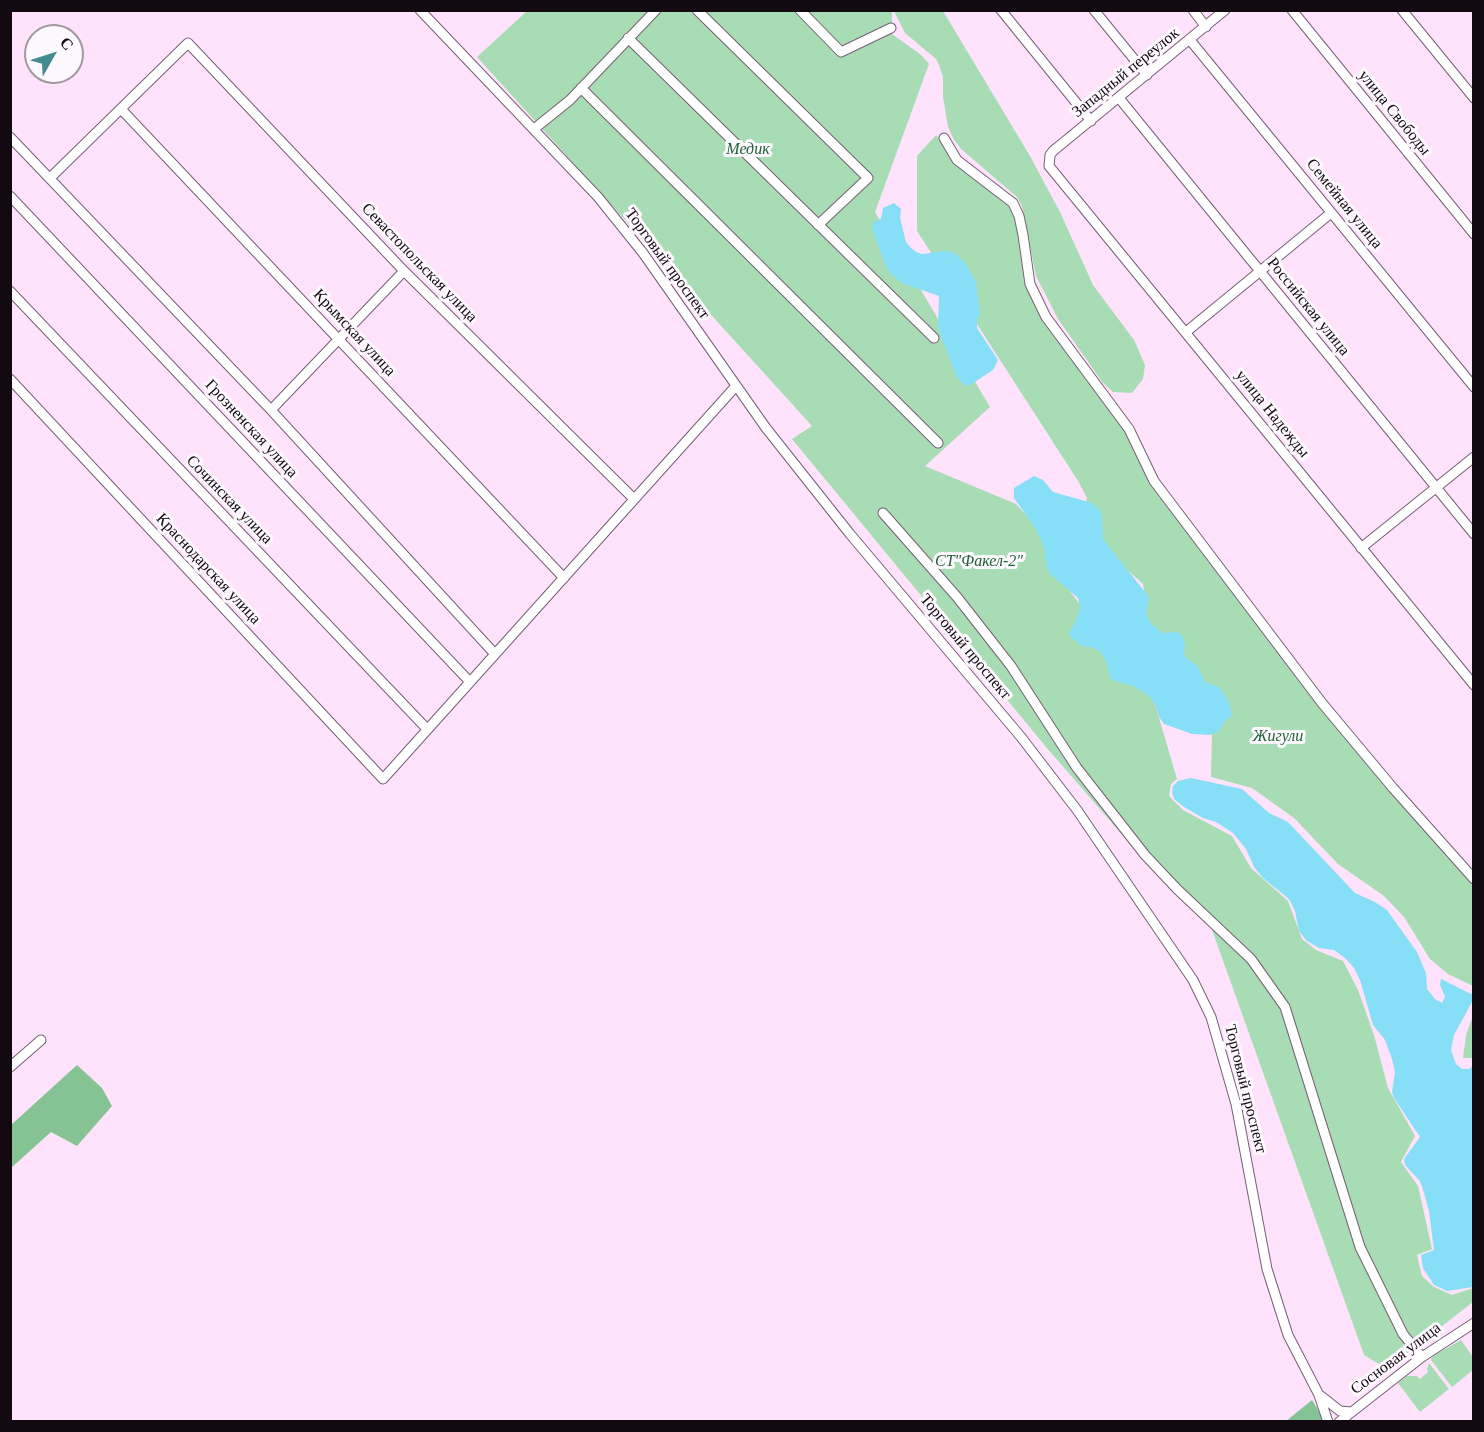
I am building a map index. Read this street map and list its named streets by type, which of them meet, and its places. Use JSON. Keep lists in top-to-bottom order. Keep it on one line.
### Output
{"streets":{"street":["Западный переулок","улица Свободы","Семейная улица","Севастопольская улица","Торговый проспект","Российская улица","Крымская улица","улица Надежды","Грозненская улица","Сочинская улица","Краснодарская улица","Сосновая улица"]},"crossings":[["Западный переулок","Семейная улица"],["Западный переулок","Российская улица"],["Западный переулок","улица Надежды"],["Севастопольская улица","Крымская улица"],["Сочинская улица","Краснодарская улица"]],"parks":["Медик","СТ\"Факел-2\"","Жигули"],"north":"top right"}
